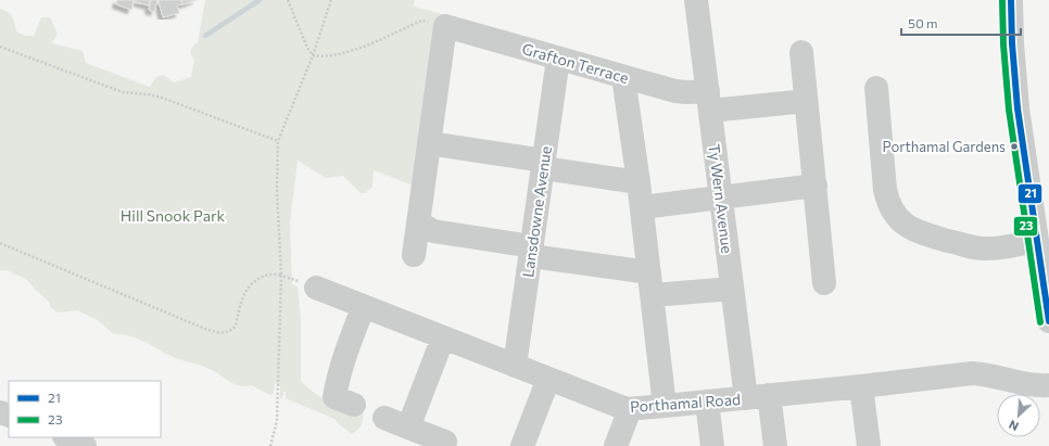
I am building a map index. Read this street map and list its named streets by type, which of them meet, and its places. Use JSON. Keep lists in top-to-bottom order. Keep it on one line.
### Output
{"streets":{"street":["Grafton Terrace","Ty Wern Avenue","Lansdowne Avenue","Porthamal Road"]},"crossings":[["Grafton Terrace","Ty Wern Avenue"],["Grafton Terrace","Lansdowne Avenue"],["Ty Wern Avenue","Porthamal Road"],["Lansdowne Avenue","Porthamal Road"]],"parks":["Hill Snook Park"],"places":["Porthamal Gardens"],"lines":["transit line 21","transit line 23"],"legend":["21","23"],"scale_bar":"50 m","north":"bottom left"}
